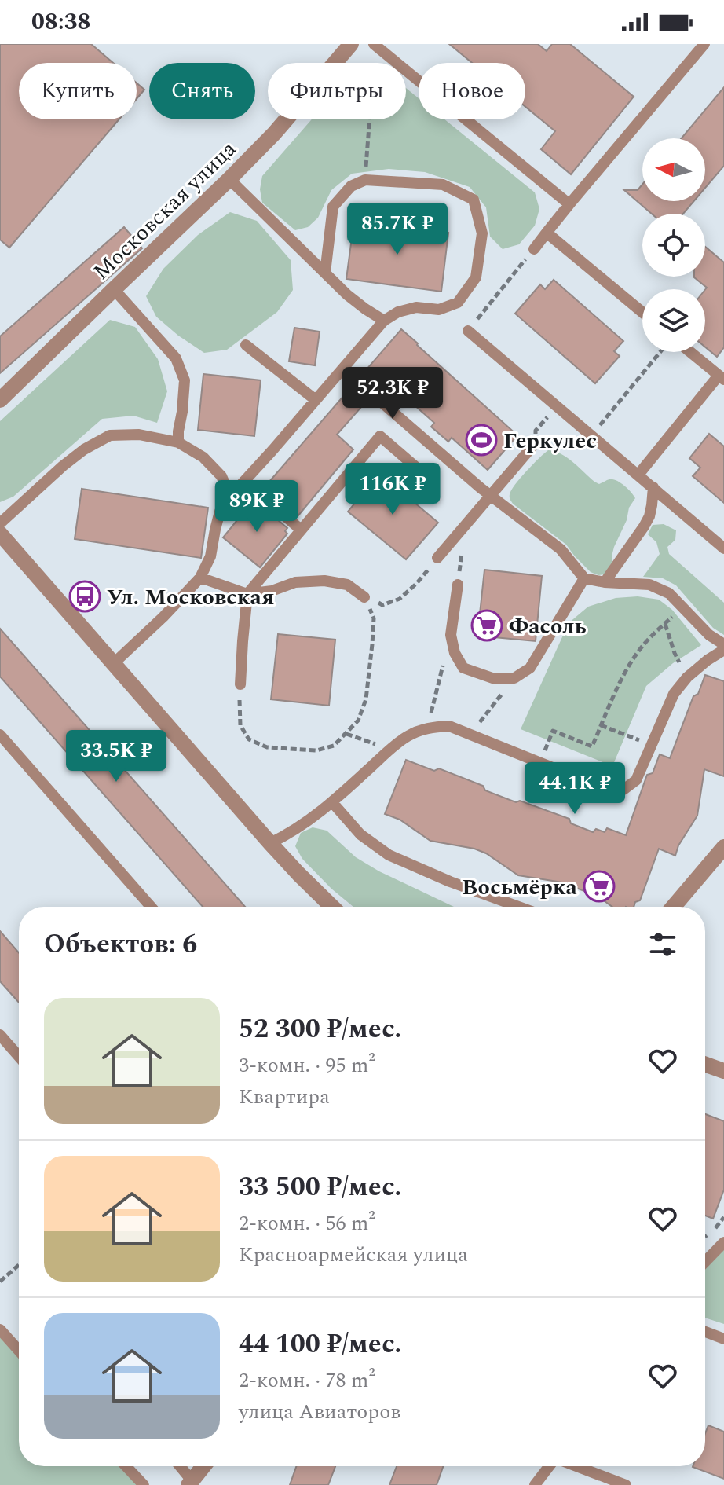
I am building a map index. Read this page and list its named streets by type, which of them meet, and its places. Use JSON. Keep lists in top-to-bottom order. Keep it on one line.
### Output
{"streets":{"street":["Московская улица"]},"places":{"sports":["Геркулес"],"bus stop":["Ул. Московская"],"supermarket":["Фасоль","Восьмёрка"]},"north":"left","page":{"status":"08:38","chip":["Купить","Снять","Фильтры","Новое"],"price":["85.7K ₽","52.3K ₽","116K ₽","89K ₽","33.5K ₽","44.1K ₽"],"heading":"Объектов: 6","list":[{"name":"52 300 ₽/мес.","note":"3-комн. · 95 m² · Квартира"},{"name":"33 500 ₽/мес.","note":"2-комн. · 56 m² · Красноармейская улица"},{"name":"44 100 ₽/мес.","note":"2-комн. · 78 m² · улица Авиаторов"}]}}
